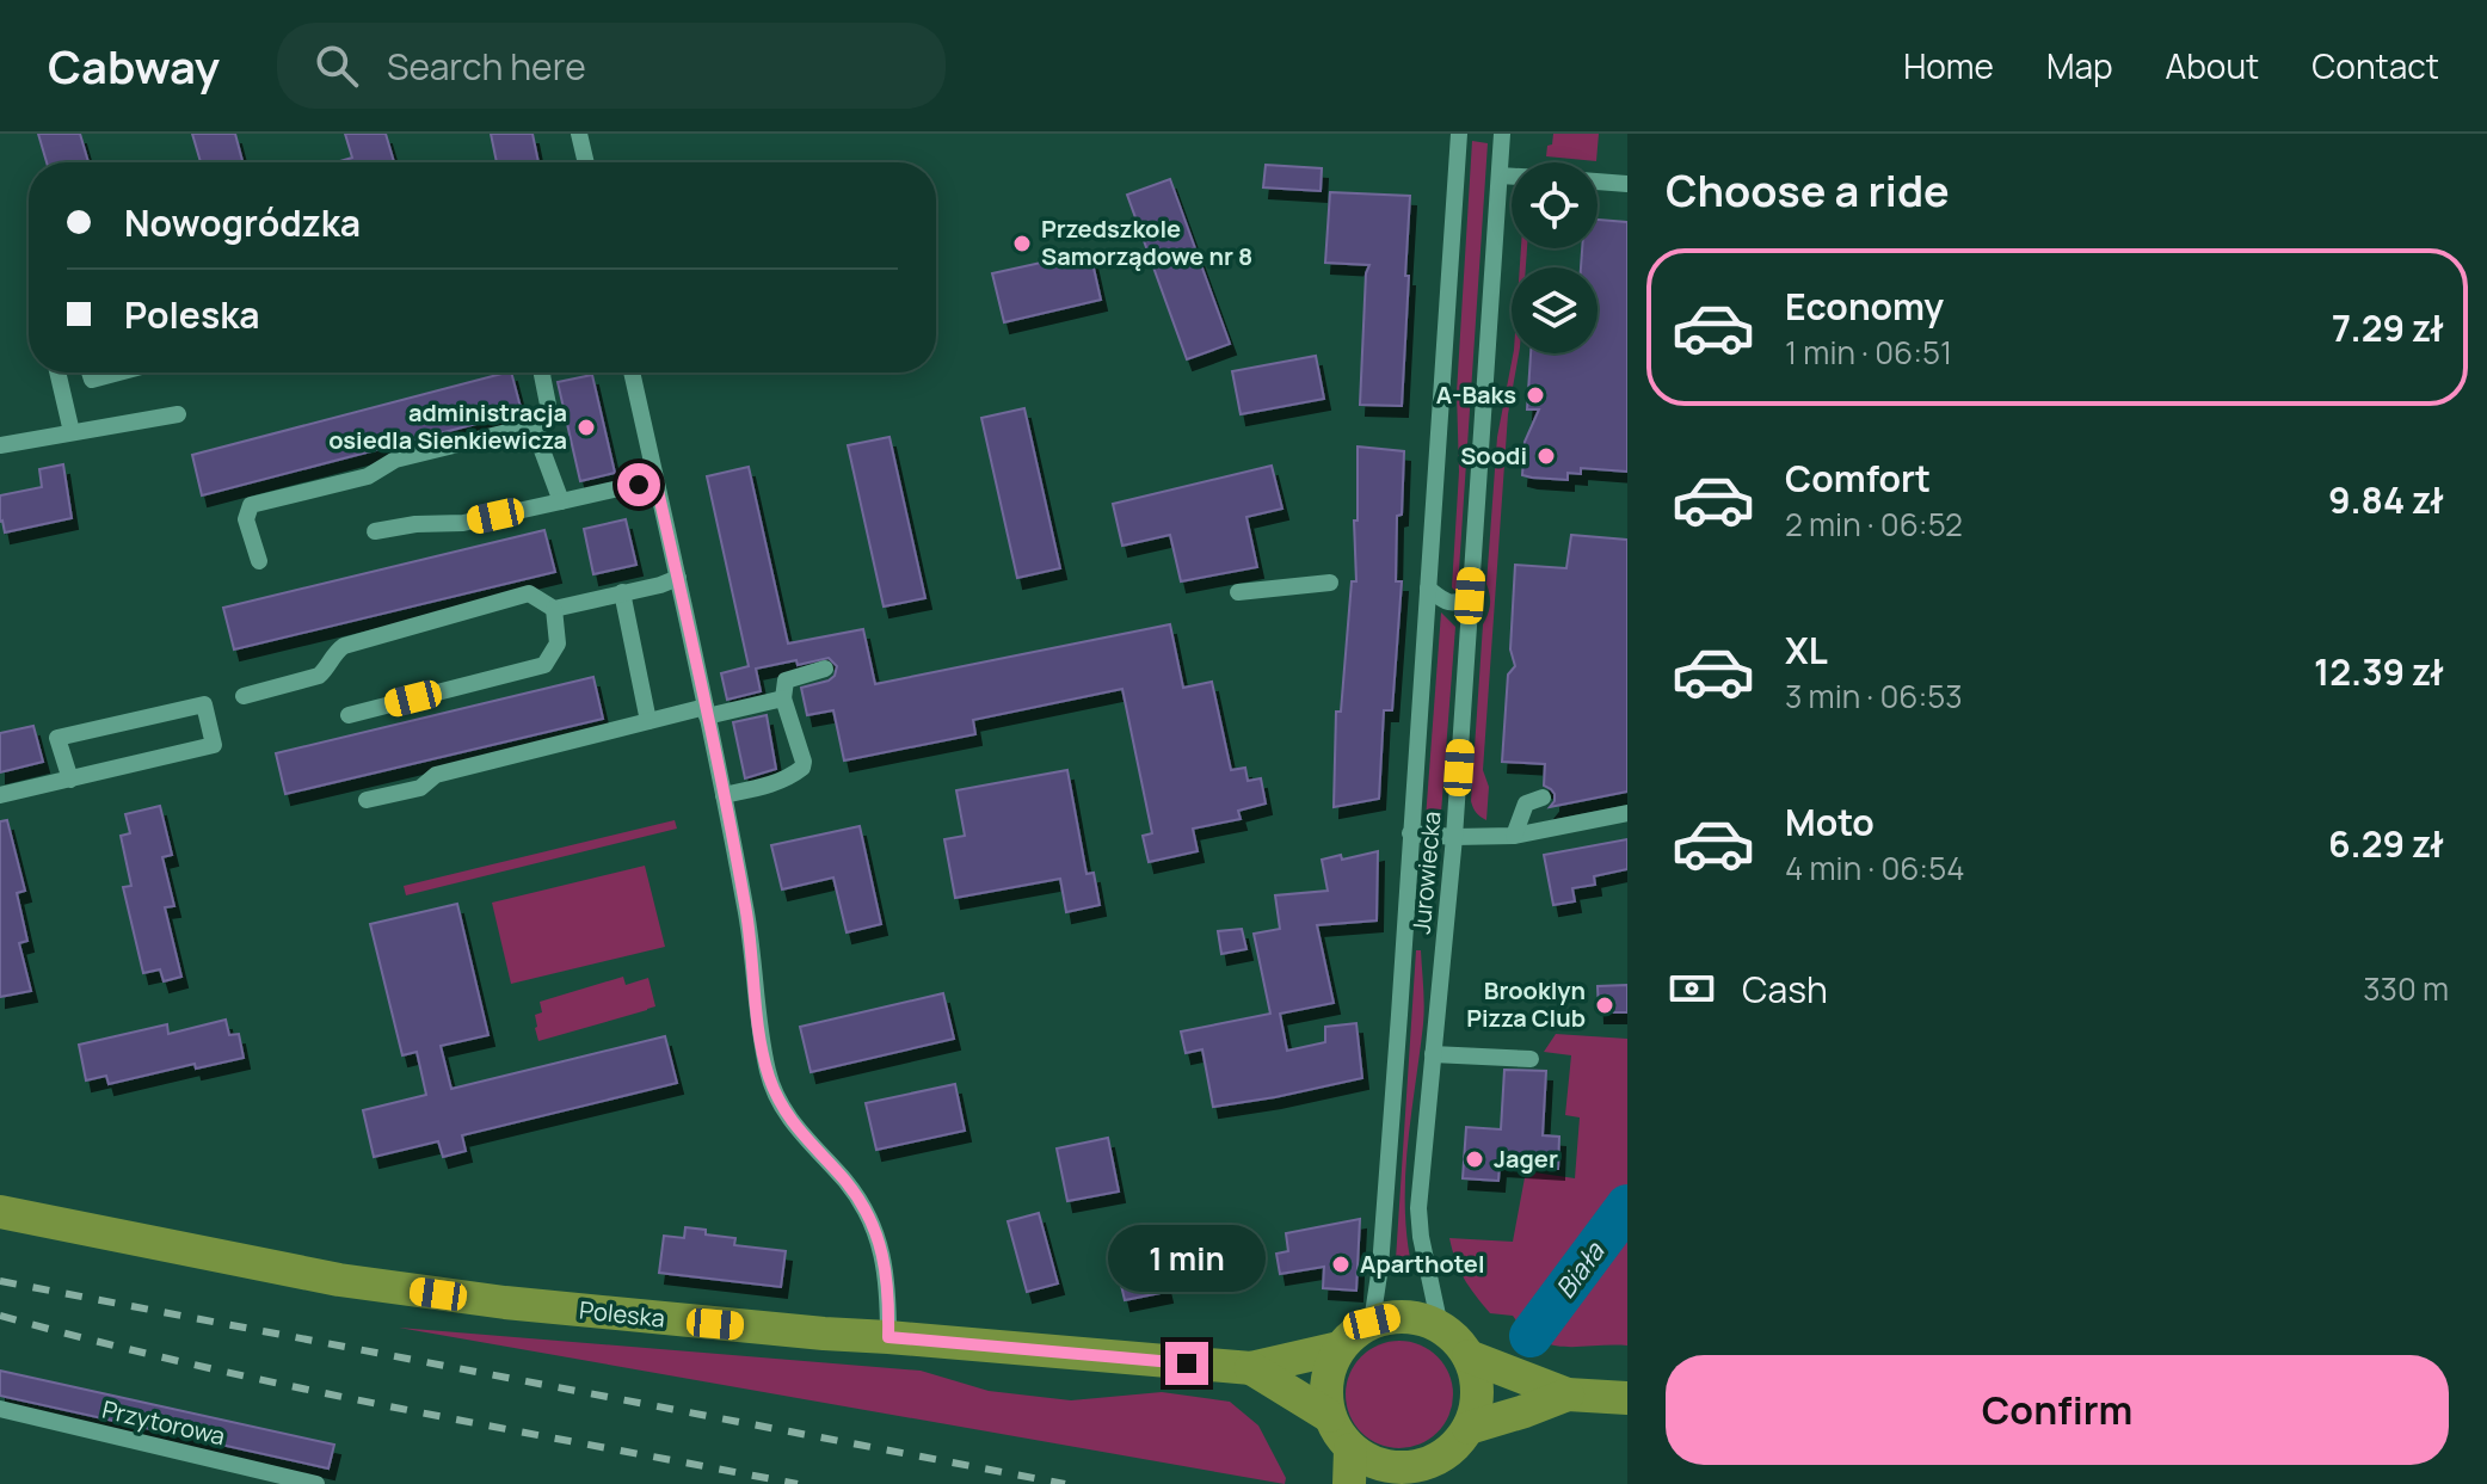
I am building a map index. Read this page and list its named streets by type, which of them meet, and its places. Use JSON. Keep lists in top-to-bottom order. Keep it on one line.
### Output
{"streets":{"main road":["Poleska"],"street":["Jurowiecka","Przytorowa"]},"crossings":[["Jurowiecka","Poleska"]],"water":["Biała"],"places":["Przedszkole Samorządowe nr 8","A-Baks","administracja osiedla Sienkiewicza","Soodi","Brooklyn Pizza Club","Jager","Aparthotel"],"page":{"header":"Cabway","search":"Search here","nav":["Home","Map","About","Contact"],"heading":"Choose a ride","banner":["Nowogródzka","Poleska"],"list":[{"name":"Economy","note":"1 min · 06:51","value":"7.29 zł"},{"name":"Comfort","note":"2 min · 06:52","value":"9.84 zł"},{"name":"XL","note":"3 min · 06:53","value":"12.39 zł"},{"name":"Moto","note":"4 min · 06:54","value":"6.29 zł"}],"pay":["Cash","330 m"],"bubble":"1 min","buttons":"Confirm"}}
